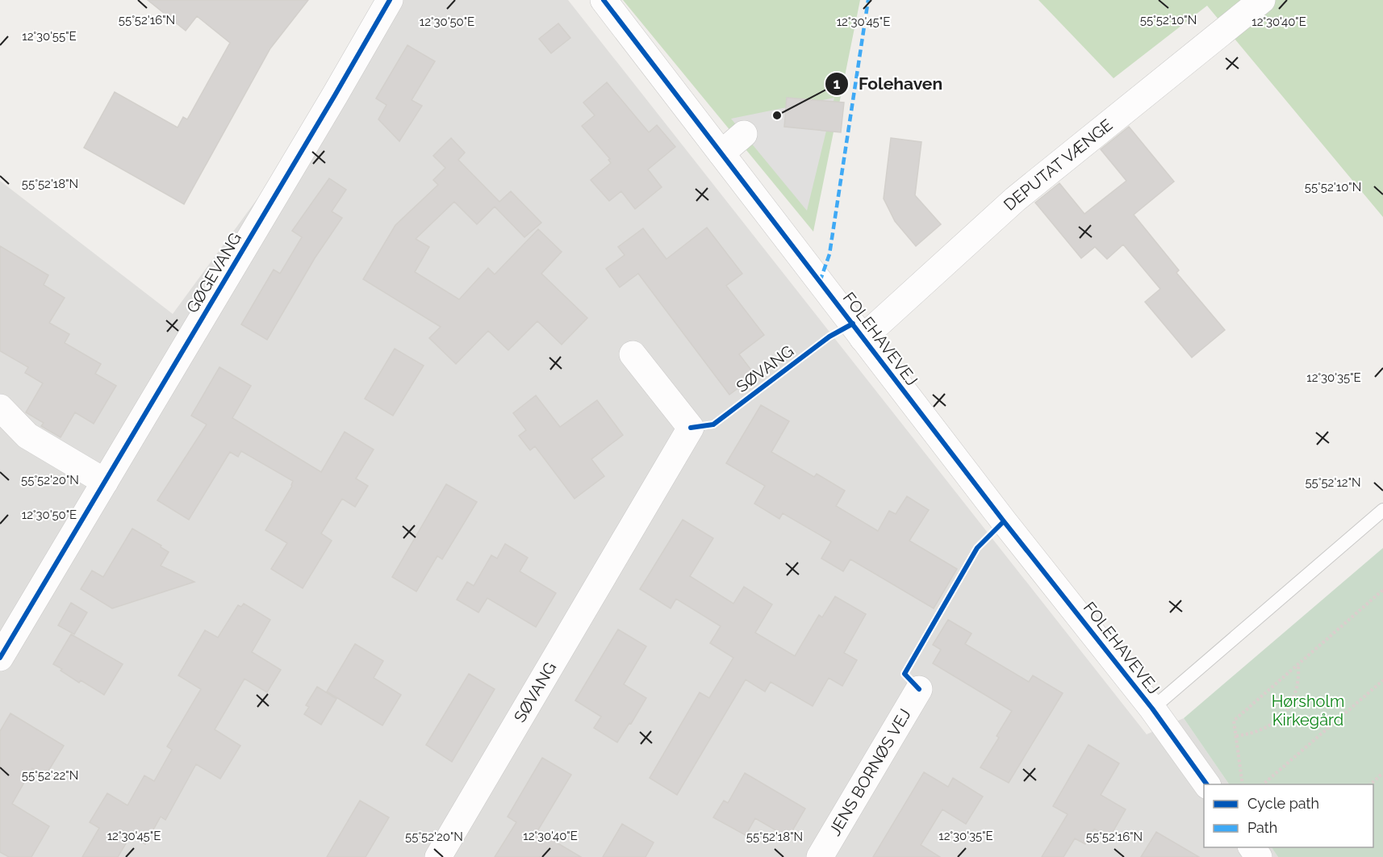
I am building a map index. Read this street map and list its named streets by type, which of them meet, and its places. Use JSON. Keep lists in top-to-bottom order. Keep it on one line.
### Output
{"streets":{"street":["DEPUTAT VÆNGE","GØGEVANG","FOLEHAVEVEJ","SØVANG","JENS BORNØS VEJ"]},"crossings":[["DEPUTAT VÆNGE","FOLEHAVEVEJ"]],"parks":["Hørsholm Kirkegård"],"places":["Folehaven"],"legend":["Cycle path","Path"],"coordinates":["55°52'16\"N","55°52'10\"N","12°30'50\"E","12°30'45\"E","12°30'40\"E","12°30'55\"E","55°52'18\"N","12°30'35\"E","55°52'20\"N","55°52'12\"N","55°52'22\"N"]}
